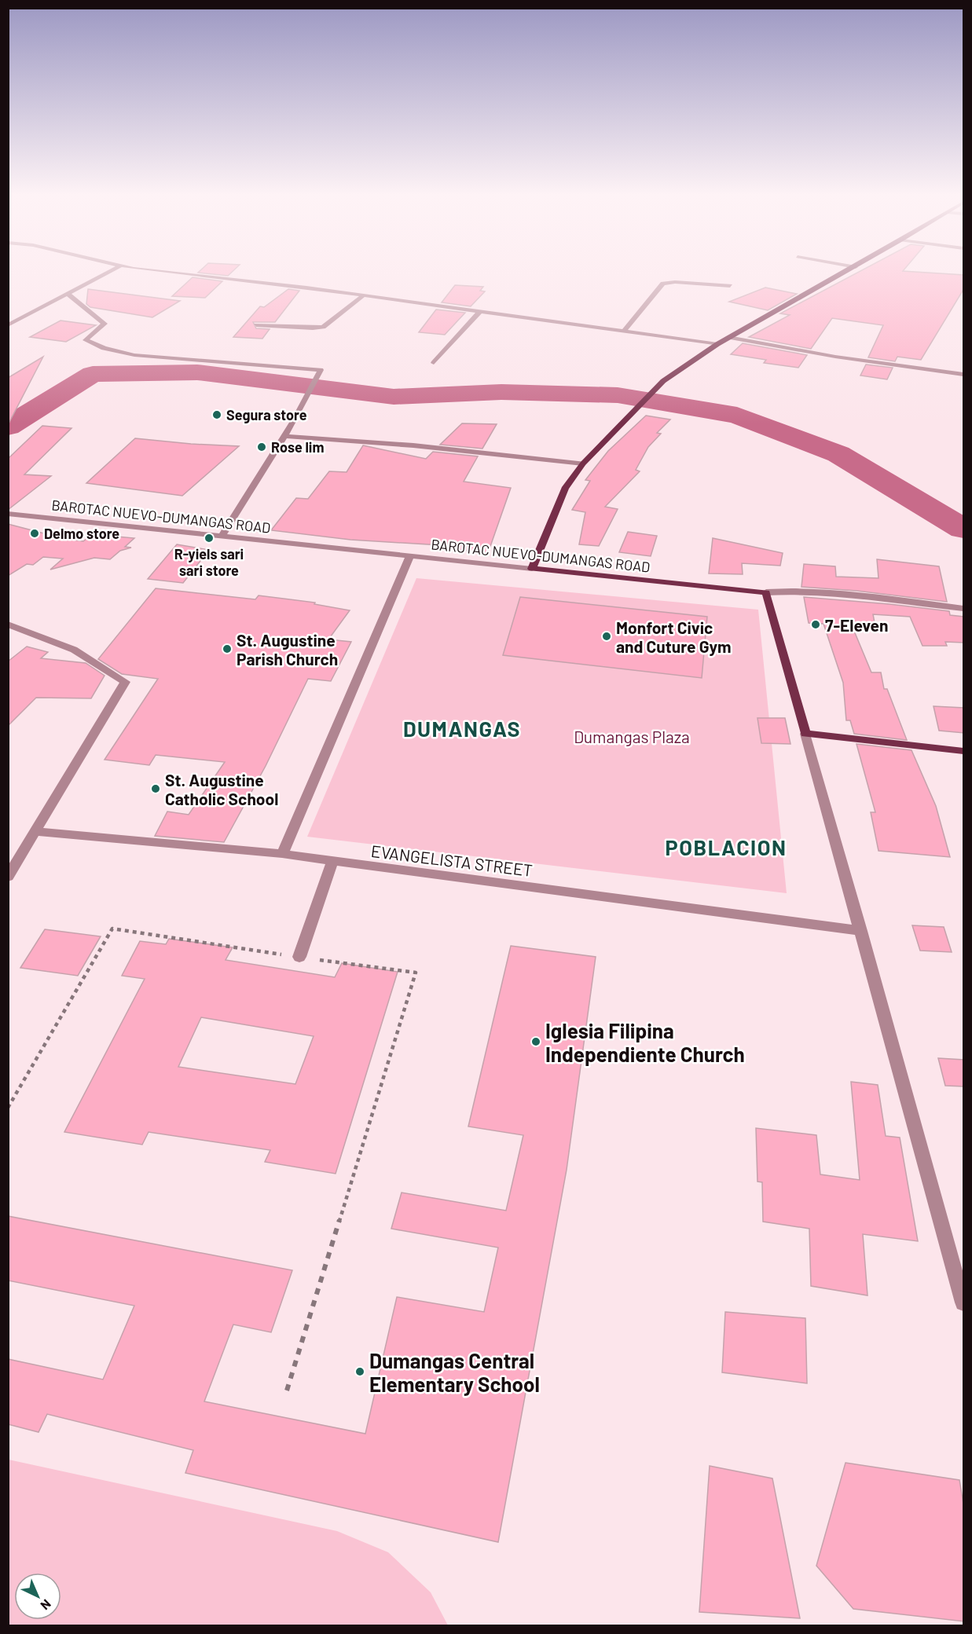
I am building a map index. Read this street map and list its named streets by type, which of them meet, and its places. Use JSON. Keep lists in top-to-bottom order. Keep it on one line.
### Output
{"streets":{"main road":["BAROTAC NUEVO-DUMANGAS ROAD"],"street":["EVANGELISTA STREET"]},"districts":["DUMANGAS","POBLACION"],"parks":["Dumangas Plaza"],"places":["Segura store","Rose lim","Delmo store","R-yiels sari sari store","7-Eleven","Monfort Civic and Cuture Gym","St. Augustine Parish Church","St. Augustine Catholic School","Iglesia Filipina Independiente Church","Dumangas Central Elementary School"],"north":"bottom right"}
